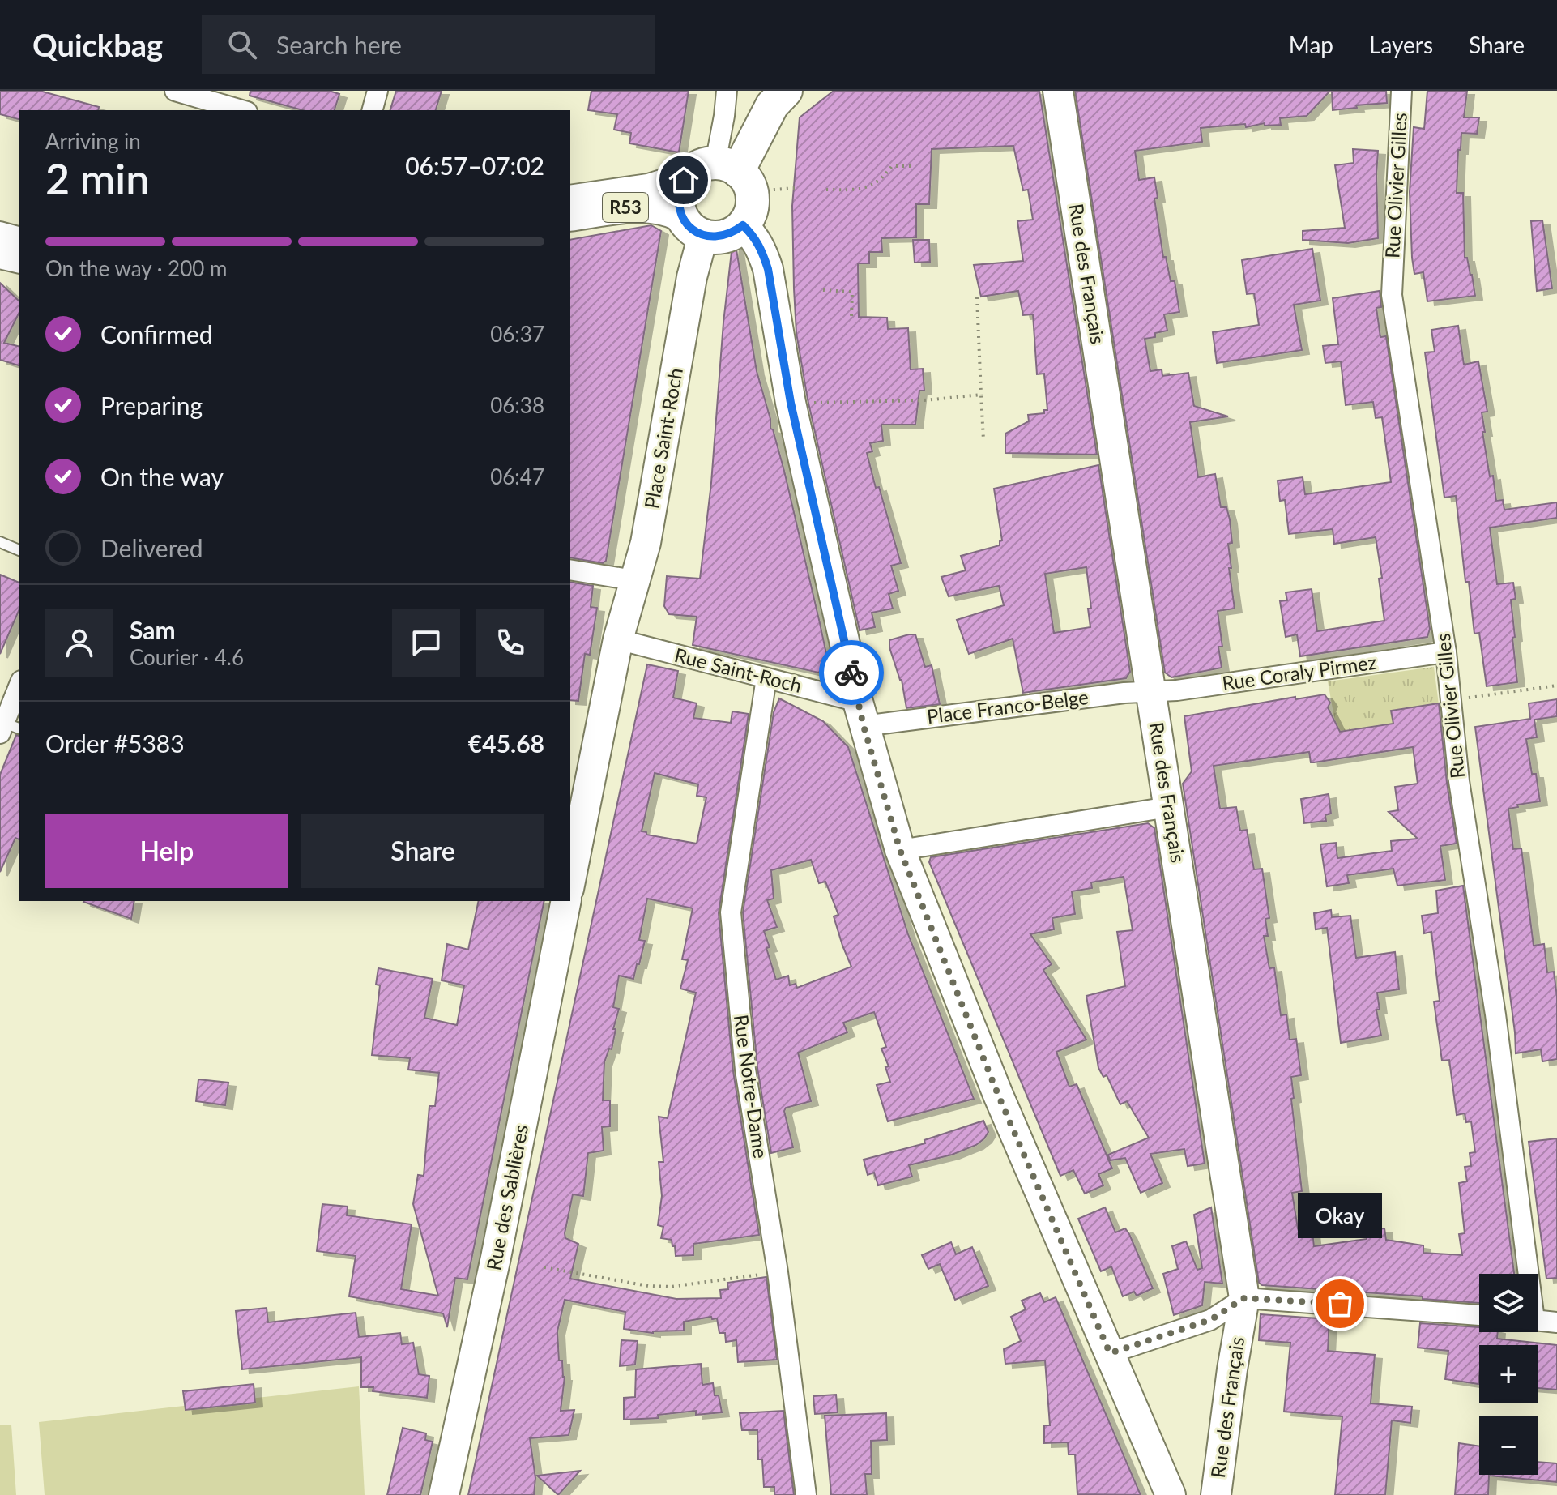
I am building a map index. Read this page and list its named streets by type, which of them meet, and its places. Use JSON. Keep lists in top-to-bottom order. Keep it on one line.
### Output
{"streets":{"main road":["R53","Rue des Français","Place Saint-Roch","Rue des Sablières"],"street":["Rue Olivier Gilles","Rue Saint-Roch","Rue Coraly Pirmez","Place Franco-Belge","Rue Notre-Dame"]},"crossings":[["Rue Olivier Gilles","Rue Coraly Pirmez"],["R53","Place Saint-Roch"],["Rue des Français","Rue Coraly Pirmez"],["Rue des Français","Place Franco-Belge"],["Place Saint-Roch","Rue Saint-Roch"],["Rue Saint-Roch","Place Franco-Belge"],["Rue Saint-Roch","Rue Notre-Dame"],["Rue Coraly Pirmez","Place Franco-Belge"]],"places":["Okay"],"page":{"header":"Quickbag","search":"Search here","nav":["Map","Layers","Share"],"heading":["2 min","Arriving in","06:57–07:02"],"panel":["Sam","Courier · 4.6","Order #5383","€45.68"],"bar":"On the way · 200 m","list":[["Confirmed","06:37"],["Preparing","06:38"],["On the way","06:47"],"Delivered"],"buttons":["Help","Share"],"bubble":"Okay","map_buttons":["+","−"]}}
